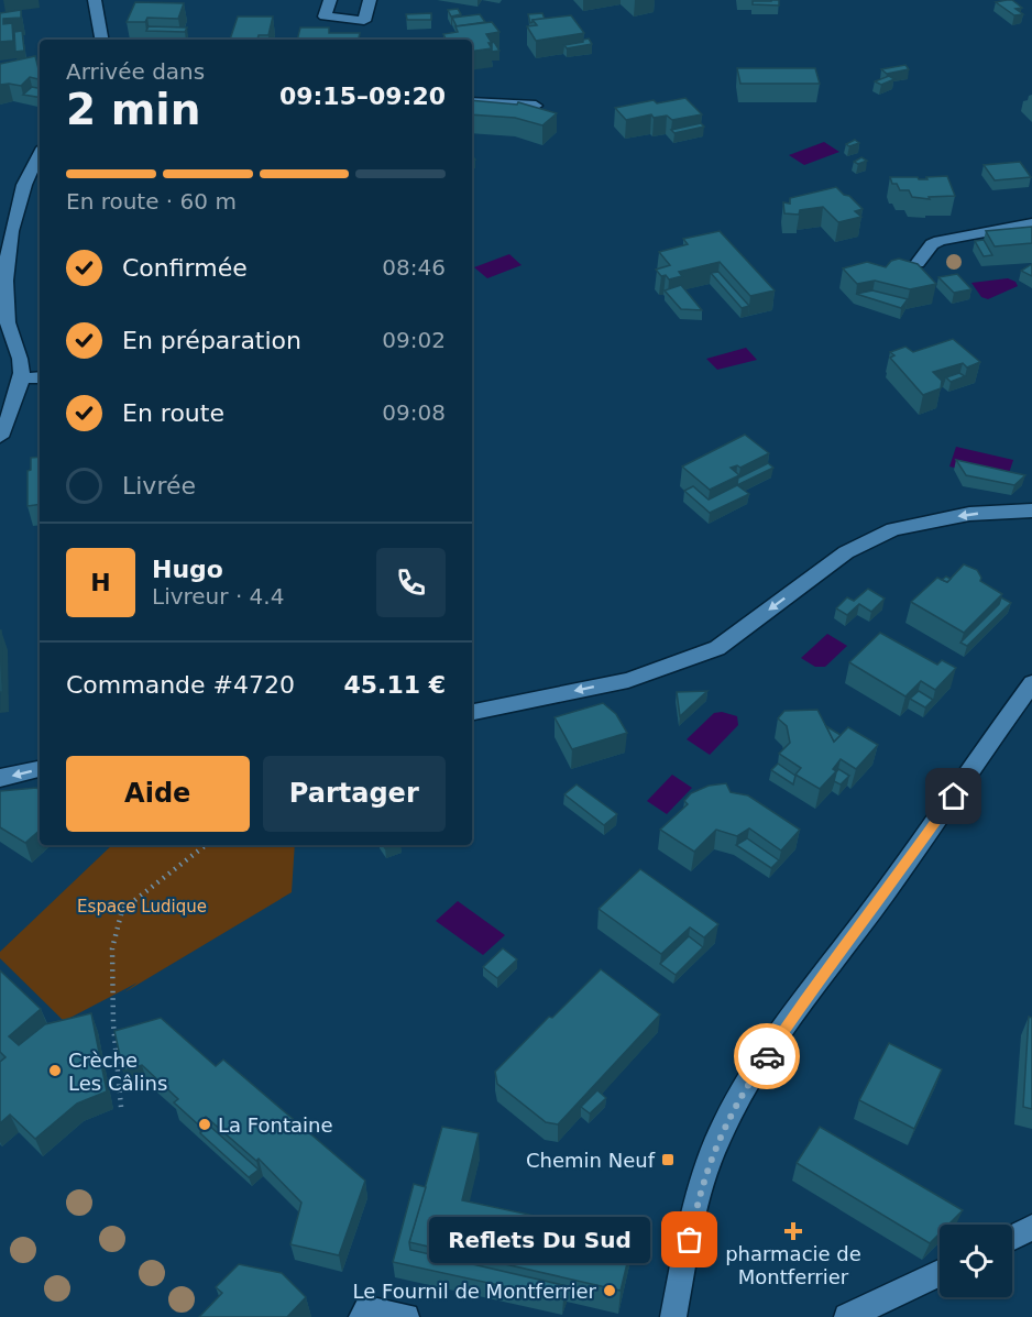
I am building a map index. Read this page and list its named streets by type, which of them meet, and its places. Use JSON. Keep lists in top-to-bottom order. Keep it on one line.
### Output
{"parks":["Espace Ludique"],"places":{"other":["Crèche Les Câlins","La Fontaine","Reflets Du Sud","Le Fournil de Montferrier"],"transit":["Chemin Neuf"],"health":["pharmacie de Montferrier"]},"page":{"heading":["2 min","Arrivée dans","09:15–09:20"],"panel":["Hugo","Livreur · 4.4","Commande #4720","45.11 €"],"bar":"En route · 60 m","list":[["Confirmée","08:46"],["En préparation","09:02"],["En route","09:08"],"Livrée"],"round":"H","buttons":["Aide","Partager"],"bubble":"Reflets Du Sud"}}
